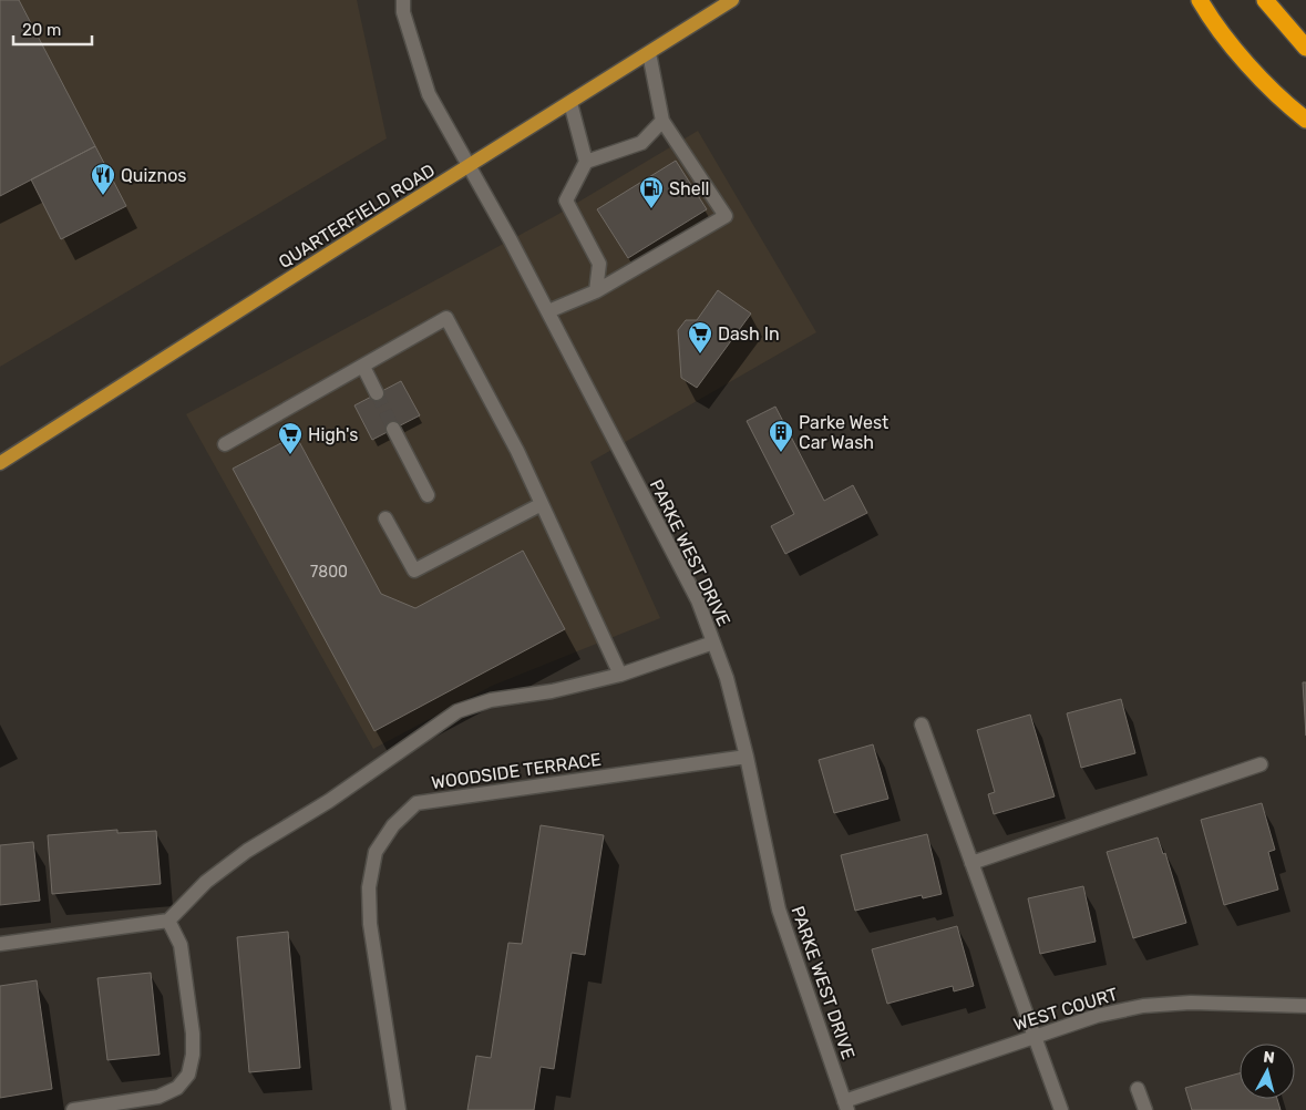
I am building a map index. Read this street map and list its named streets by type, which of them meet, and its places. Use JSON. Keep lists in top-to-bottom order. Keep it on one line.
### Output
{"streets":{"main road":["QUARTERFIELD ROAD"],"street":["PARKE WEST DRIVE","WOODSIDE TERRACE","WEST COURT"]},"crossings":[["QUARTERFIELD ROAD","PARKE WEST DRIVE"],["PARKE WEST DRIVE","WOODSIDE TERRACE"],["PARKE WEST DRIVE","WEST COURT"]],"places":{"restaurant":["Quiznos"],"fuel station":["Shell"],"supermarket":["Dash In","High's"],"building":["Parke West Car Wash"]},"house_numbers":["7800"],"scale_bar":"20 m","north":"top"}
